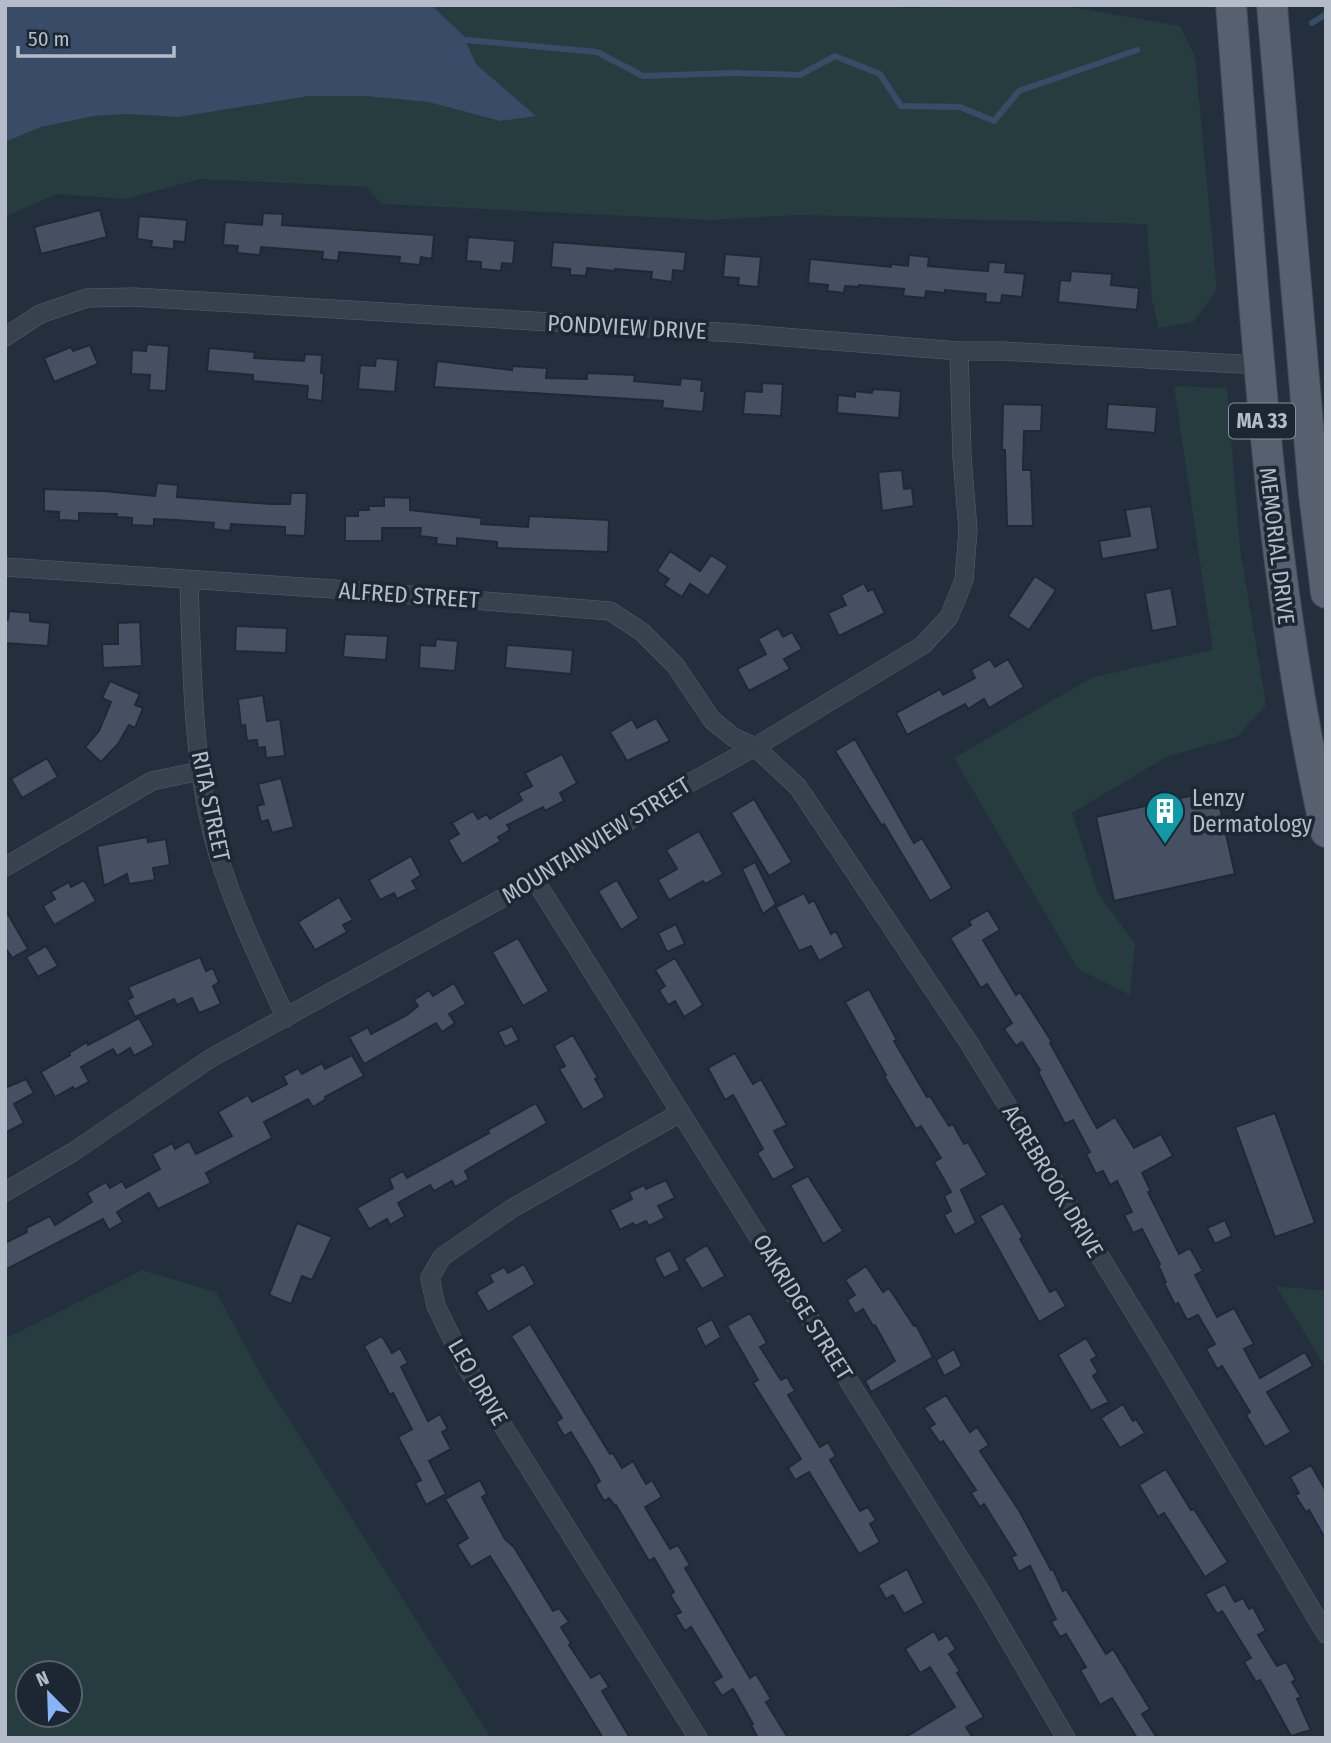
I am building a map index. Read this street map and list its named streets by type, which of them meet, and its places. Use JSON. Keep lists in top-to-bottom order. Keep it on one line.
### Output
{"streets":{"main road":["MA 33","MEMORIAL DRIVE"],"street":["PONDVIEW DRIVE","ALFRED STREET","RITA STREET","MOUNTAINVIEW STREET","ACREBROOK DRIVE","OAKRIDGE STREET","LEO DRIVE"]},"crossings":[["PONDVIEW DRIVE","MEMORIAL DRIVE"],["PONDVIEW DRIVE","MOUNTAINVIEW STREET"],["ALFRED STREET","RITA STREET"],["ALFRED STREET","MOUNTAINVIEW STREET"],["ALFRED STREET","ACREBROOK DRIVE"],["RITA STREET","MOUNTAINVIEW STREET"],["MOUNTAINVIEW STREET","ACREBROOK DRIVE"],["MOUNTAINVIEW STREET","OAKRIDGE STREET"],["OAKRIDGE STREET","LEO DRIVE"]],"places":{"building":["Lenzy Dermatology"]},"scale_bar":"50 m","north":"top left"}
